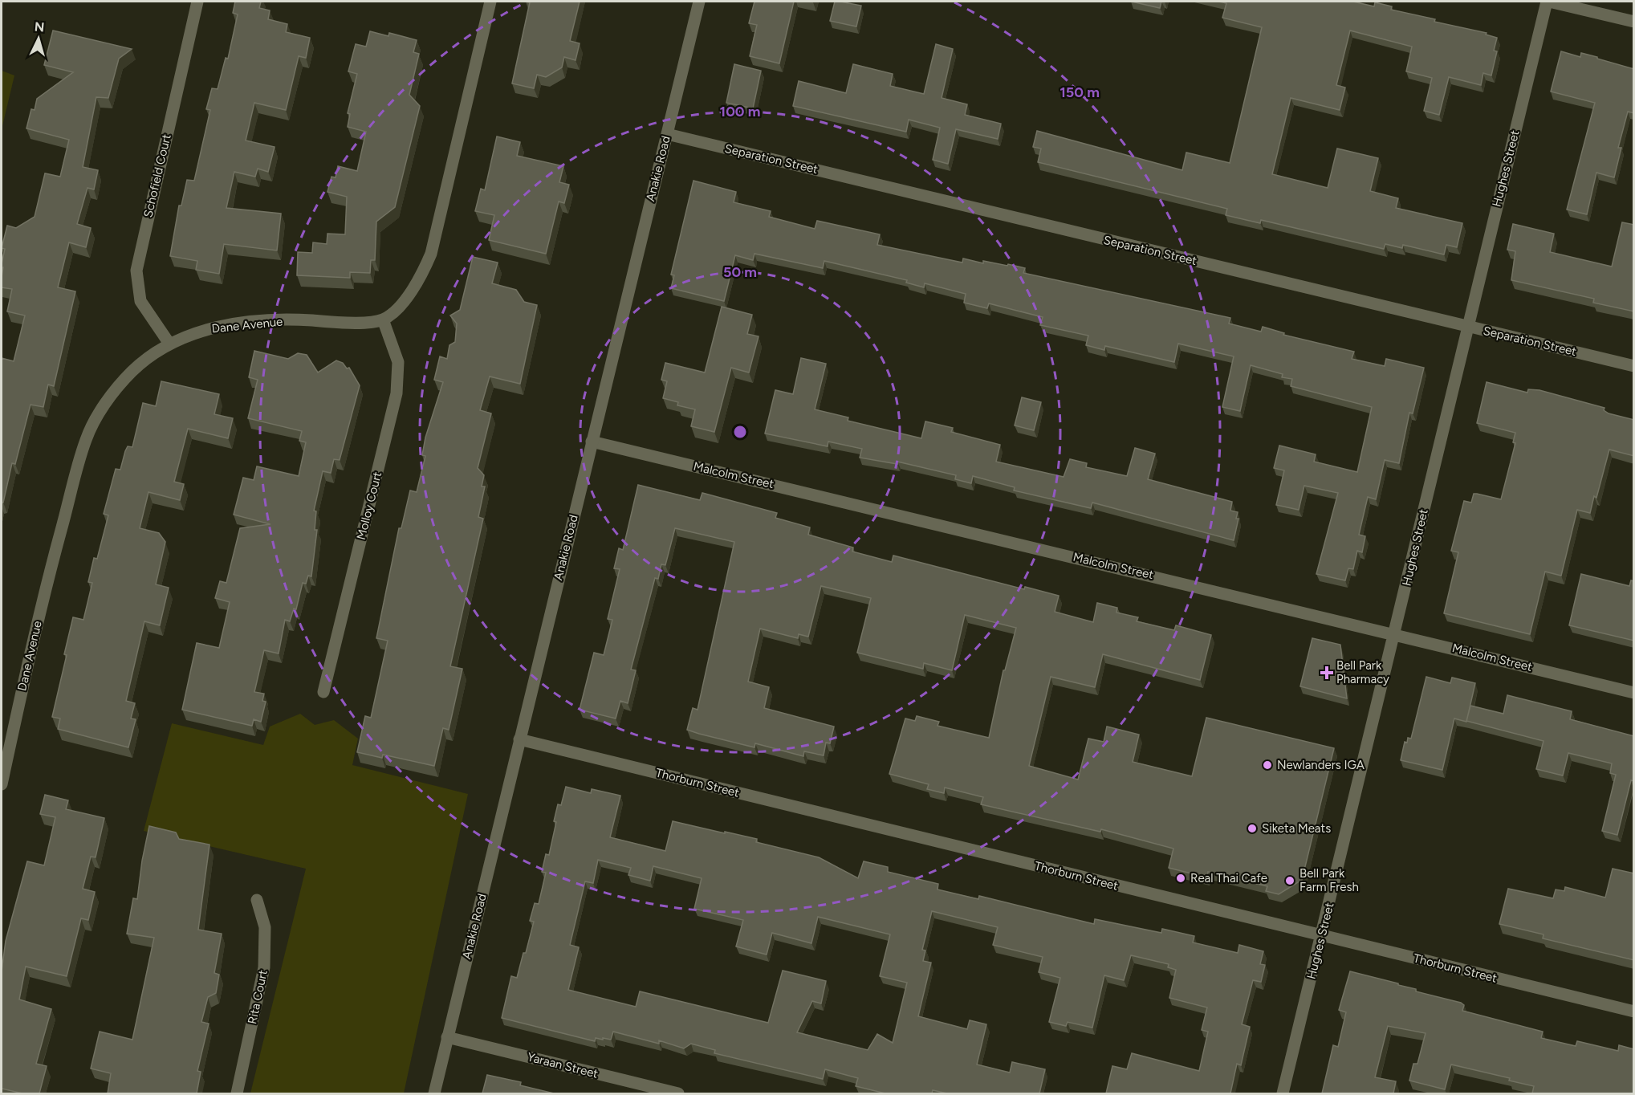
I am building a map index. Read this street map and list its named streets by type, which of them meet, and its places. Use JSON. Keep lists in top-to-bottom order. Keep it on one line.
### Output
{"streets":{"street":["Separation Street","Anakie Road","Hughes Street","Schofield Court","Dane Avenue","Malcolm Street","Molloy Court","Thorburn Street","Rita Court","Yaraan Street"]},"crossings":[["Separation Street","Anakie Road"],["Separation Street","Hughes Street"],["Anakie Road","Malcolm Street"],["Anakie Road","Thorburn Street"],["Anakie Road","Yaraan Street"],["Hughes Street","Malcolm Street"],["Hughes Street","Thorburn Street"],["Schofield Court","Dane Avenue"],["Dane Avenue","Molloy Court"]],"places":{"health":["Bell Park Pharmacy"],"other":["Newlanders IGA","Siketa Meats","Real Thai Cafe","Bell Park Farm Fresh"]},"north":"top","rings":["150 m","100 m","50 m"]}
